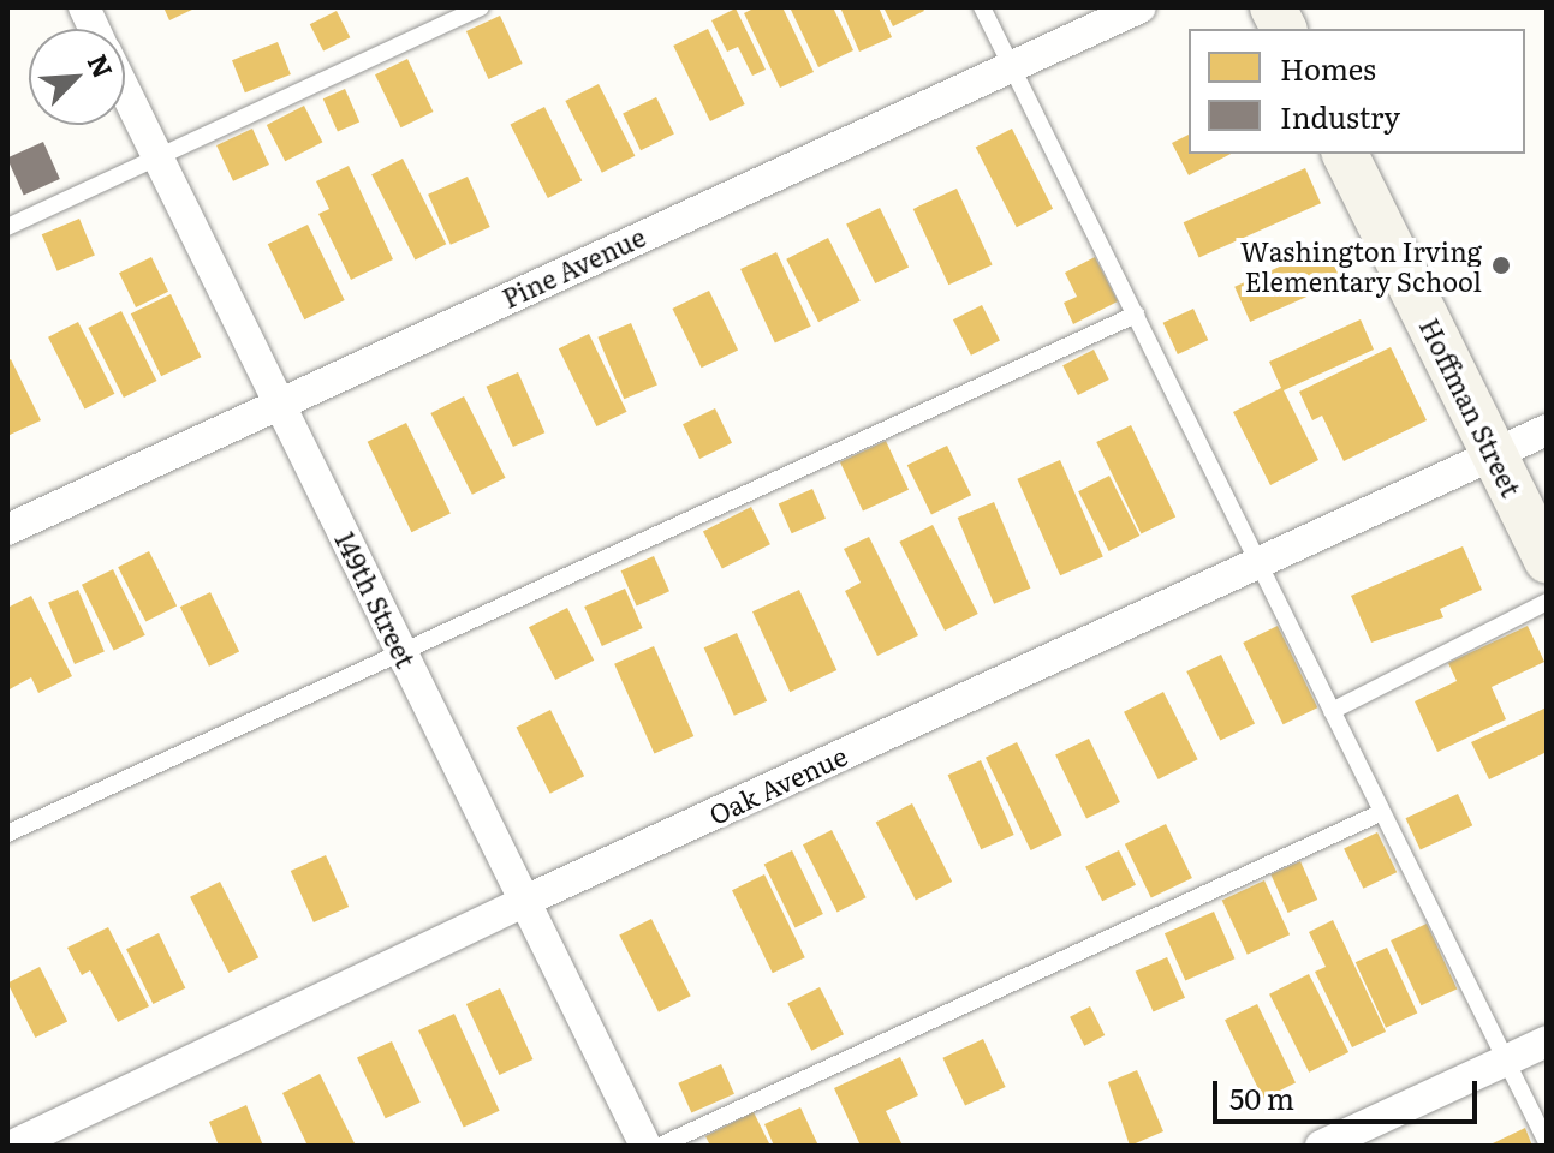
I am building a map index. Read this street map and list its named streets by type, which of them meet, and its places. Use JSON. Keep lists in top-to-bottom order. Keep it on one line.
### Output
{"streets":{"street":["Pine Avenue","Hoffman Street","149th Street","Oak Avenue"]},"crossings":[["Pine Avenue","149th Street"],["Hoffman Street","Oak Avenue"],["149th Street","Oak Avenue"]],"places":["Washington Irving Elementary School"],"legend":["Homes","Industry"],"scale_bar":"50 m","north":"top right"}
